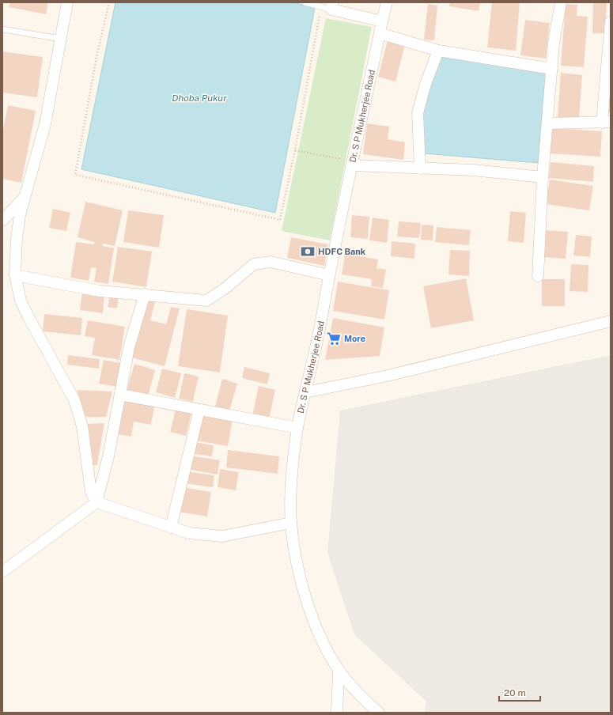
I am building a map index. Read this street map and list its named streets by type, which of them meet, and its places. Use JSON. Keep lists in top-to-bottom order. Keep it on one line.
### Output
{"streets":{"street":["Dr. S P Mukherjee Road"]},"water":["Dhoba Pukur"],"places":{"bank":["HDFC Bank"],"supermarket":["More"]},"scale_bar":"20 m"}
